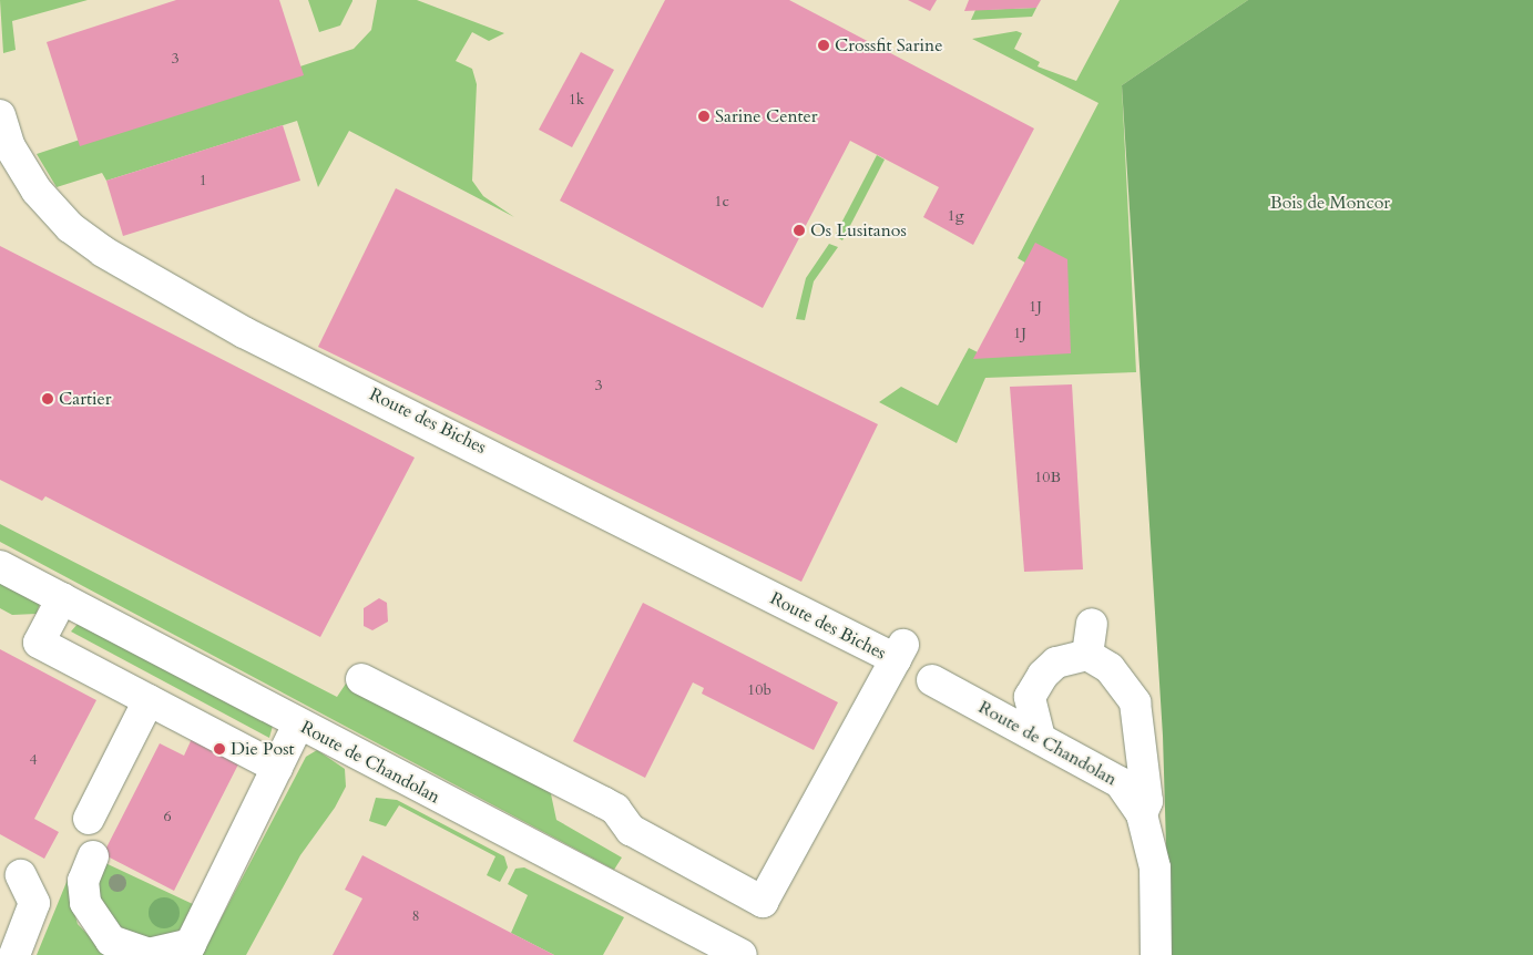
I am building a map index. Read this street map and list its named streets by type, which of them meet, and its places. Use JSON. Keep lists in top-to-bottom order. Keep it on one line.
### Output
{"streets":{"street":["Route des Biches","Route de Chandolan"]},"parks":["Bois de Moncor"],"places":["Crossfit Sarine","Sarine Center","Os Lusitanos","Cartier","Die Post"],"house_numbers":["3","1k","1","1c","1g","1J","1J","3","10B","10b","4","6","8"]}
